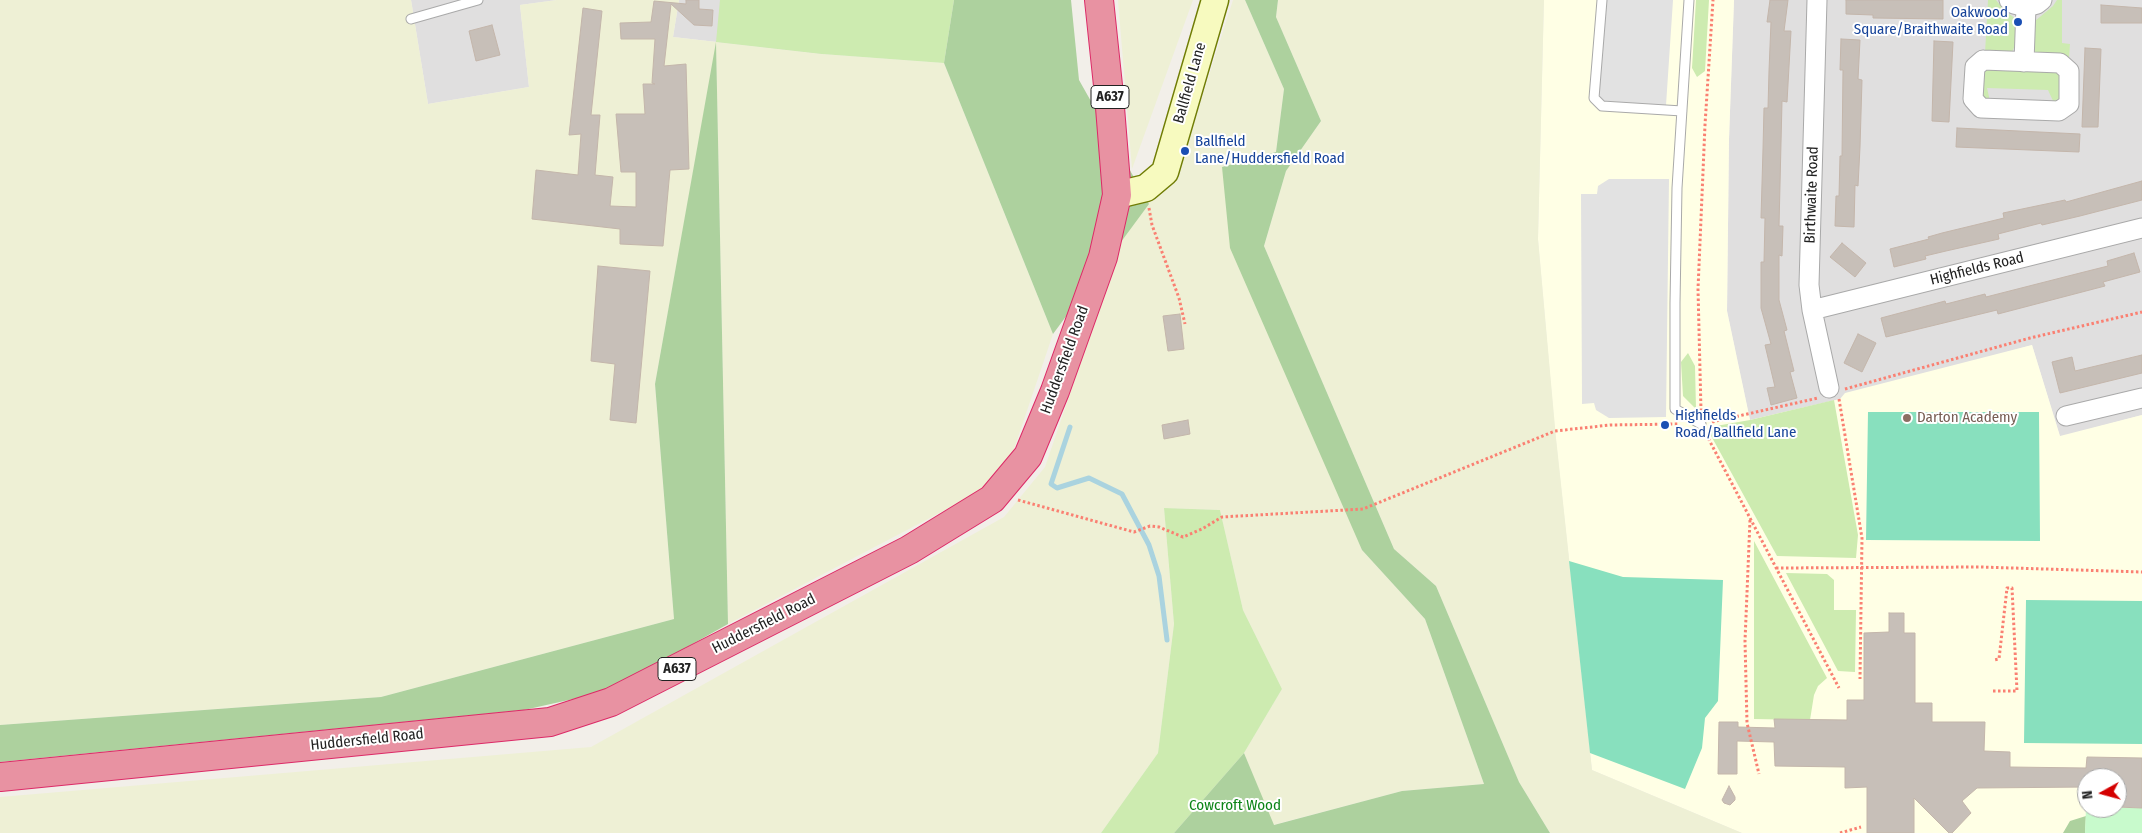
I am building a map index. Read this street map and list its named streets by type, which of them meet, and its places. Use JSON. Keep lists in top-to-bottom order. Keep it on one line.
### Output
{"streets":{"highway":["A637","Huddersfield Road"],"street":["Ballfield Lane","Birthwaite Road","Highfields Road"]},"crossings":[["Ballfield Lane","Huddersfield Road"],["Birthwaite Road","Highfields Road"]],"parks":["Cowcroft Wood"],"places":["Oakwood Square/Braithwaite Road","Ballfield Lane/Huddersfield Road","Darton Academy","Highfields Road/Ballfield Lane"],"north":"left"}
